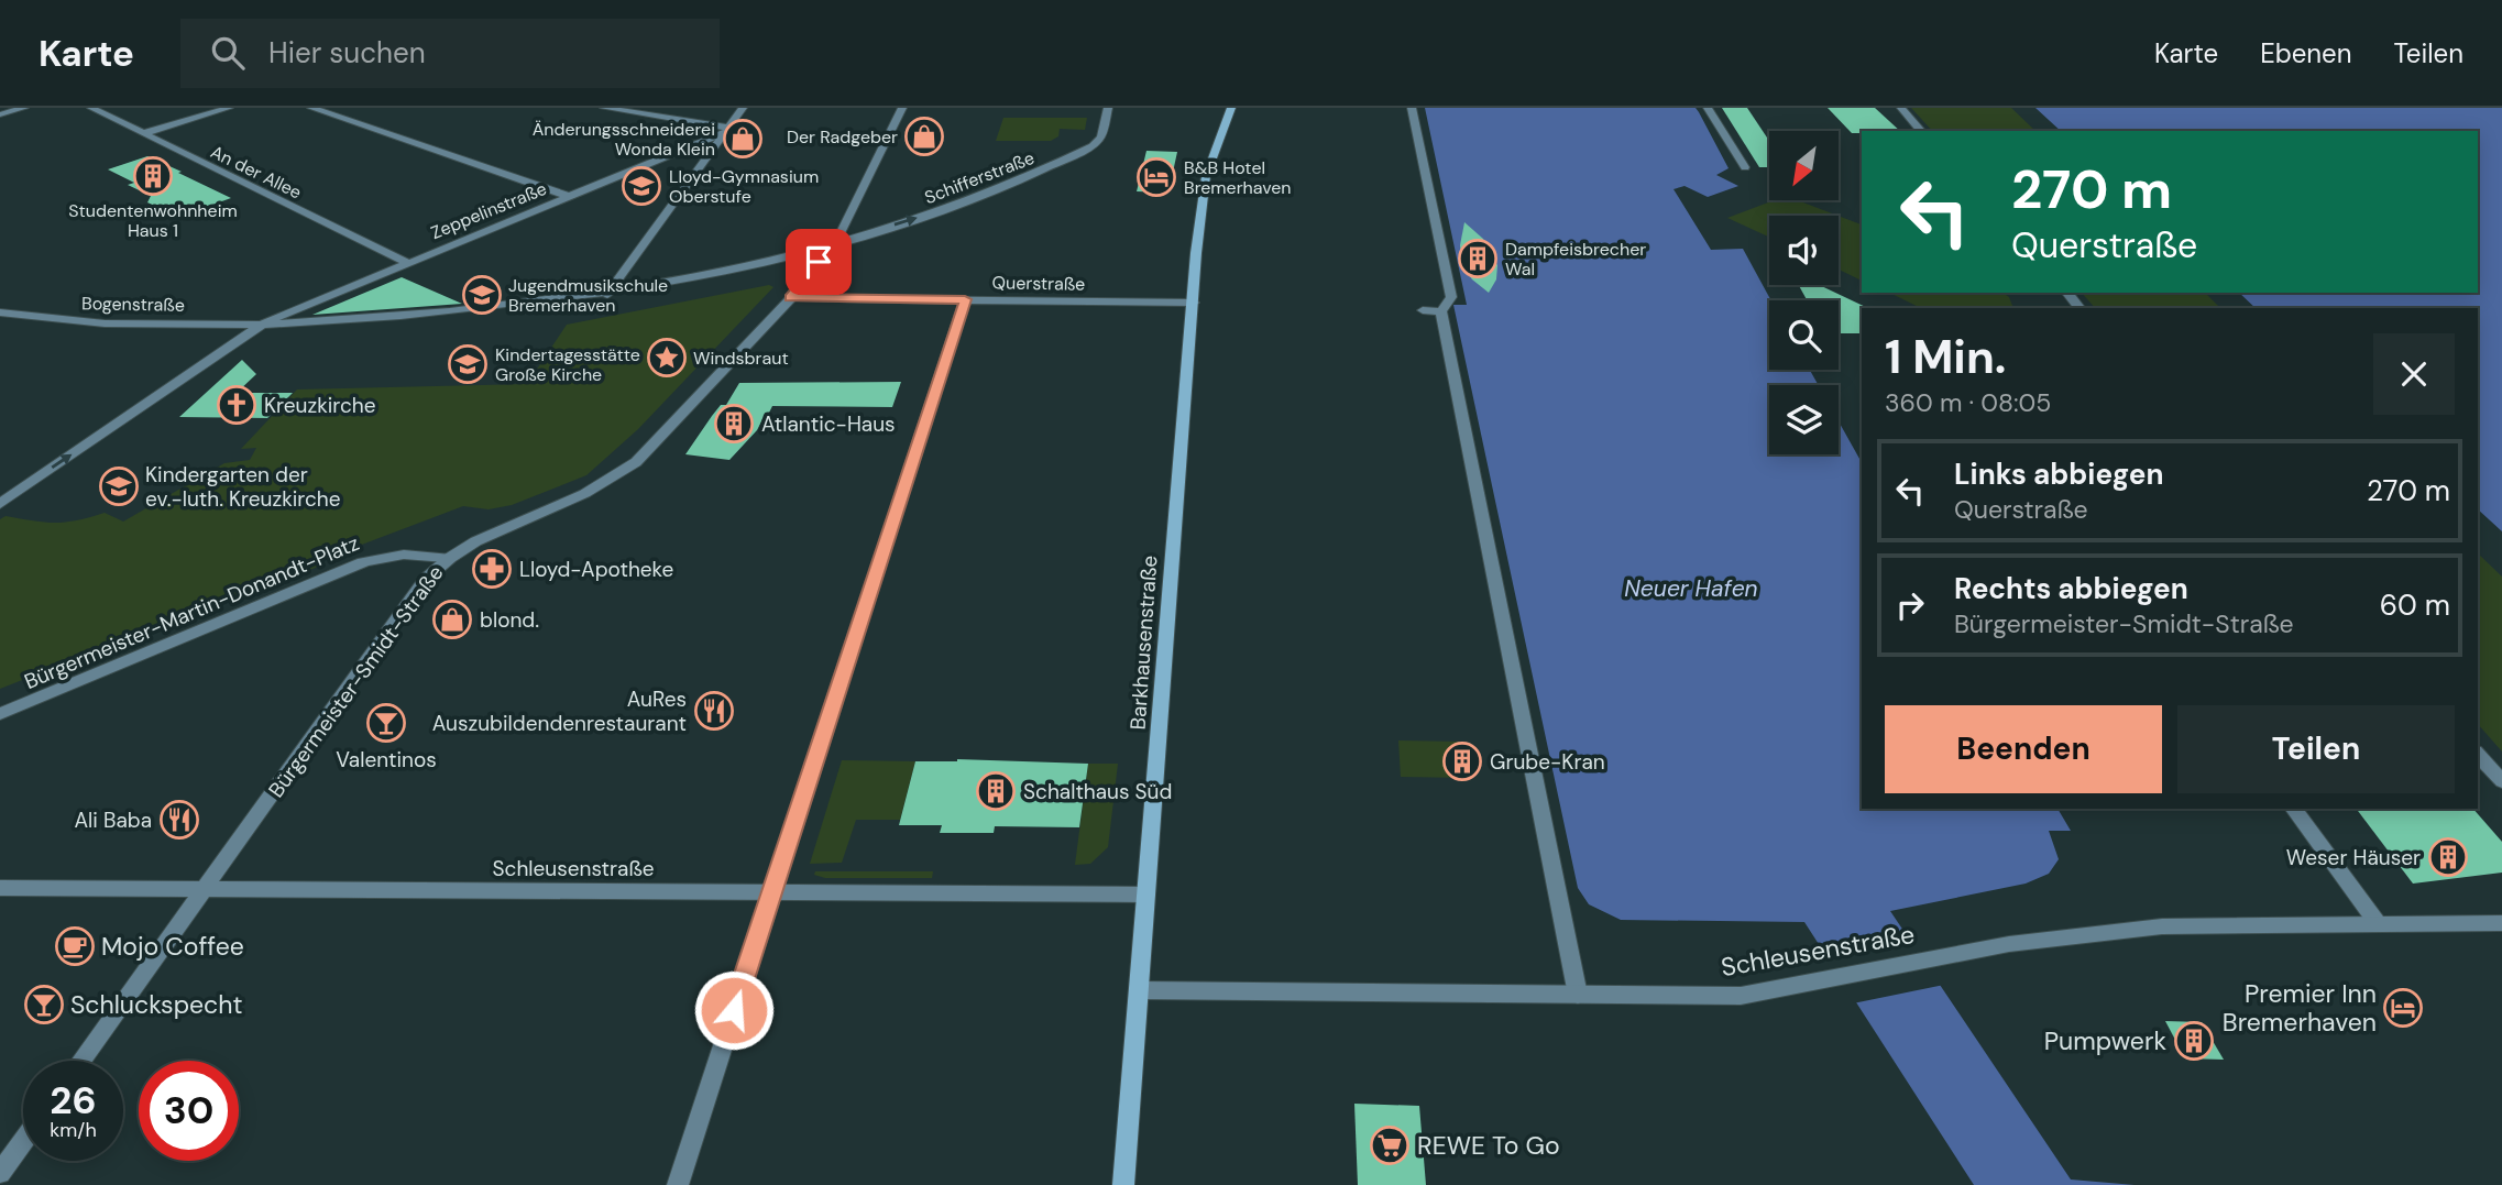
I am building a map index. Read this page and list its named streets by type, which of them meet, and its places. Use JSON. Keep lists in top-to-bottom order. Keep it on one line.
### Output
{"streets":{"main road":["Barkhausenstraße"],"street":["An der Allee","Schifferstraße","Zeppelinstraße","Querstraße","Bogenstraße","Bürgermeister-Martin-Donandt-Platz","Bürgermeister-Smidt-Straße","Schleusenstraße"]},"crossings":[["An der Allee","Zeppelinstraße"],["Schifferstraße","Bürgermeister-Smidt-Straße"],["Zeppelinstraße","Bogenstraße"],["Querstraße","Barkhausenstraße"],["Querstraße","Bürgermeister-Smidt-Straße"],["Bürgermeister-Martin-Donandt-Platz","Bürgermeister-Smidt-Straße"],["Barkhausenstraße","Schleusenstraße"],["Bürgermeister-Smidt-Straße","Schleusenstraße"]],"one_way":["Schifferstraße"],"water":["Neuer Hafen"],"places":{"shop":["Der Radgeber","Änderungsschneiderei Wonda Klein","blond."],"building":["Studentenwohnheim Haus 1","Dampfeisbrecher Wal","Atlantic-Haus","Grube-Kran","Schalthaus Süd","Weser Häuser","Pumpwerk"],"hotel":["B&B Hotel Bremerhaven","Premier Inn Bremerhaven"],"school or university":["Lloyd-Gymnasium Oberstufe","Jugendmusikschule Bremerhaven","Kindertagesstätte Große Kirche","Kindergarten der ev.-luth. Kreuzkirche"],"place":["Windsbraut"],"church":["Kreuzkirche"],"pharmacy":["Lloyd-Apotheke"],"restaurant":["AuRes Auszubildendenrestaurant","Ali Baba"],"bar":["Valentinos","Schluckspecht"],"cafe":["Mojo Coffee"],"supermarket":["REWE To Go"]},"north":"bottom left","page":{"header":"Karte","search":"Hier suchen","nav":["Karte","Ebenen","Teilen"],"turn":["270 m","Querstraße"],"heading":["1 Min.","360 m · 08:05"],"list":[{"name":"Links abbiegen","note":"Querstraße","value":"270 m"},{"name":"Rechts abbiegen","note":"Bürgermeister-Smidt-Straße","value":"60 m"}],"buttons":["Beenden","Teilen"],"speed":"26 km/h","limit":"30"}}
